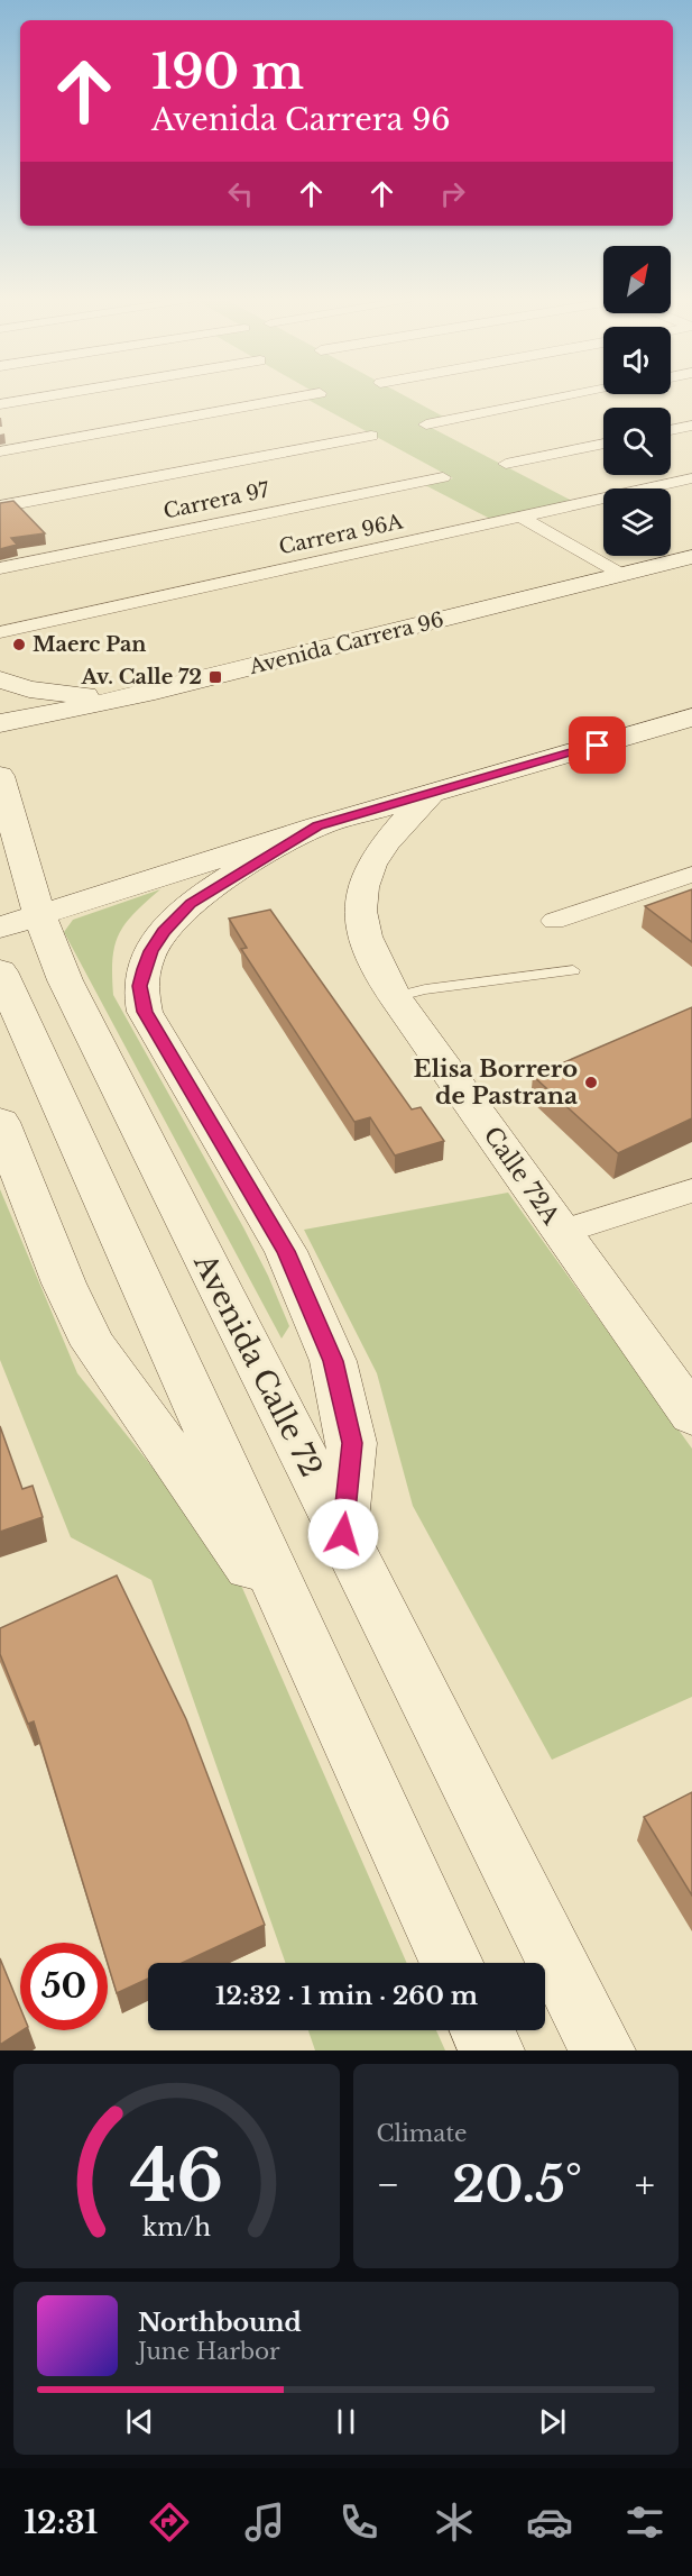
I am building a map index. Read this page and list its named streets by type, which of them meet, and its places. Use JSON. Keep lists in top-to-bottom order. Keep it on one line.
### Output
{"streets":{"main road":["Avenida Carrera 96","Calle 72A","Avenida Calle 72"],"street":["Carrera 97","Carrera 96A"]},"places":{"other":["Maerc Pan","Elisa Borrero de Pastrana"],"transit":["Av. Calle 72"]},"north":"top right","page":{"turn":["190 m","Avenida Carrera 96"],"limit":"50","trip":"12:32 · 1 min · 260 m","tile":"Climate","heat":["−","20.5°","+"],"song":["Northbound","June Harbor"],"tabs":"12:31","gauge":["46","km/h"]}}
